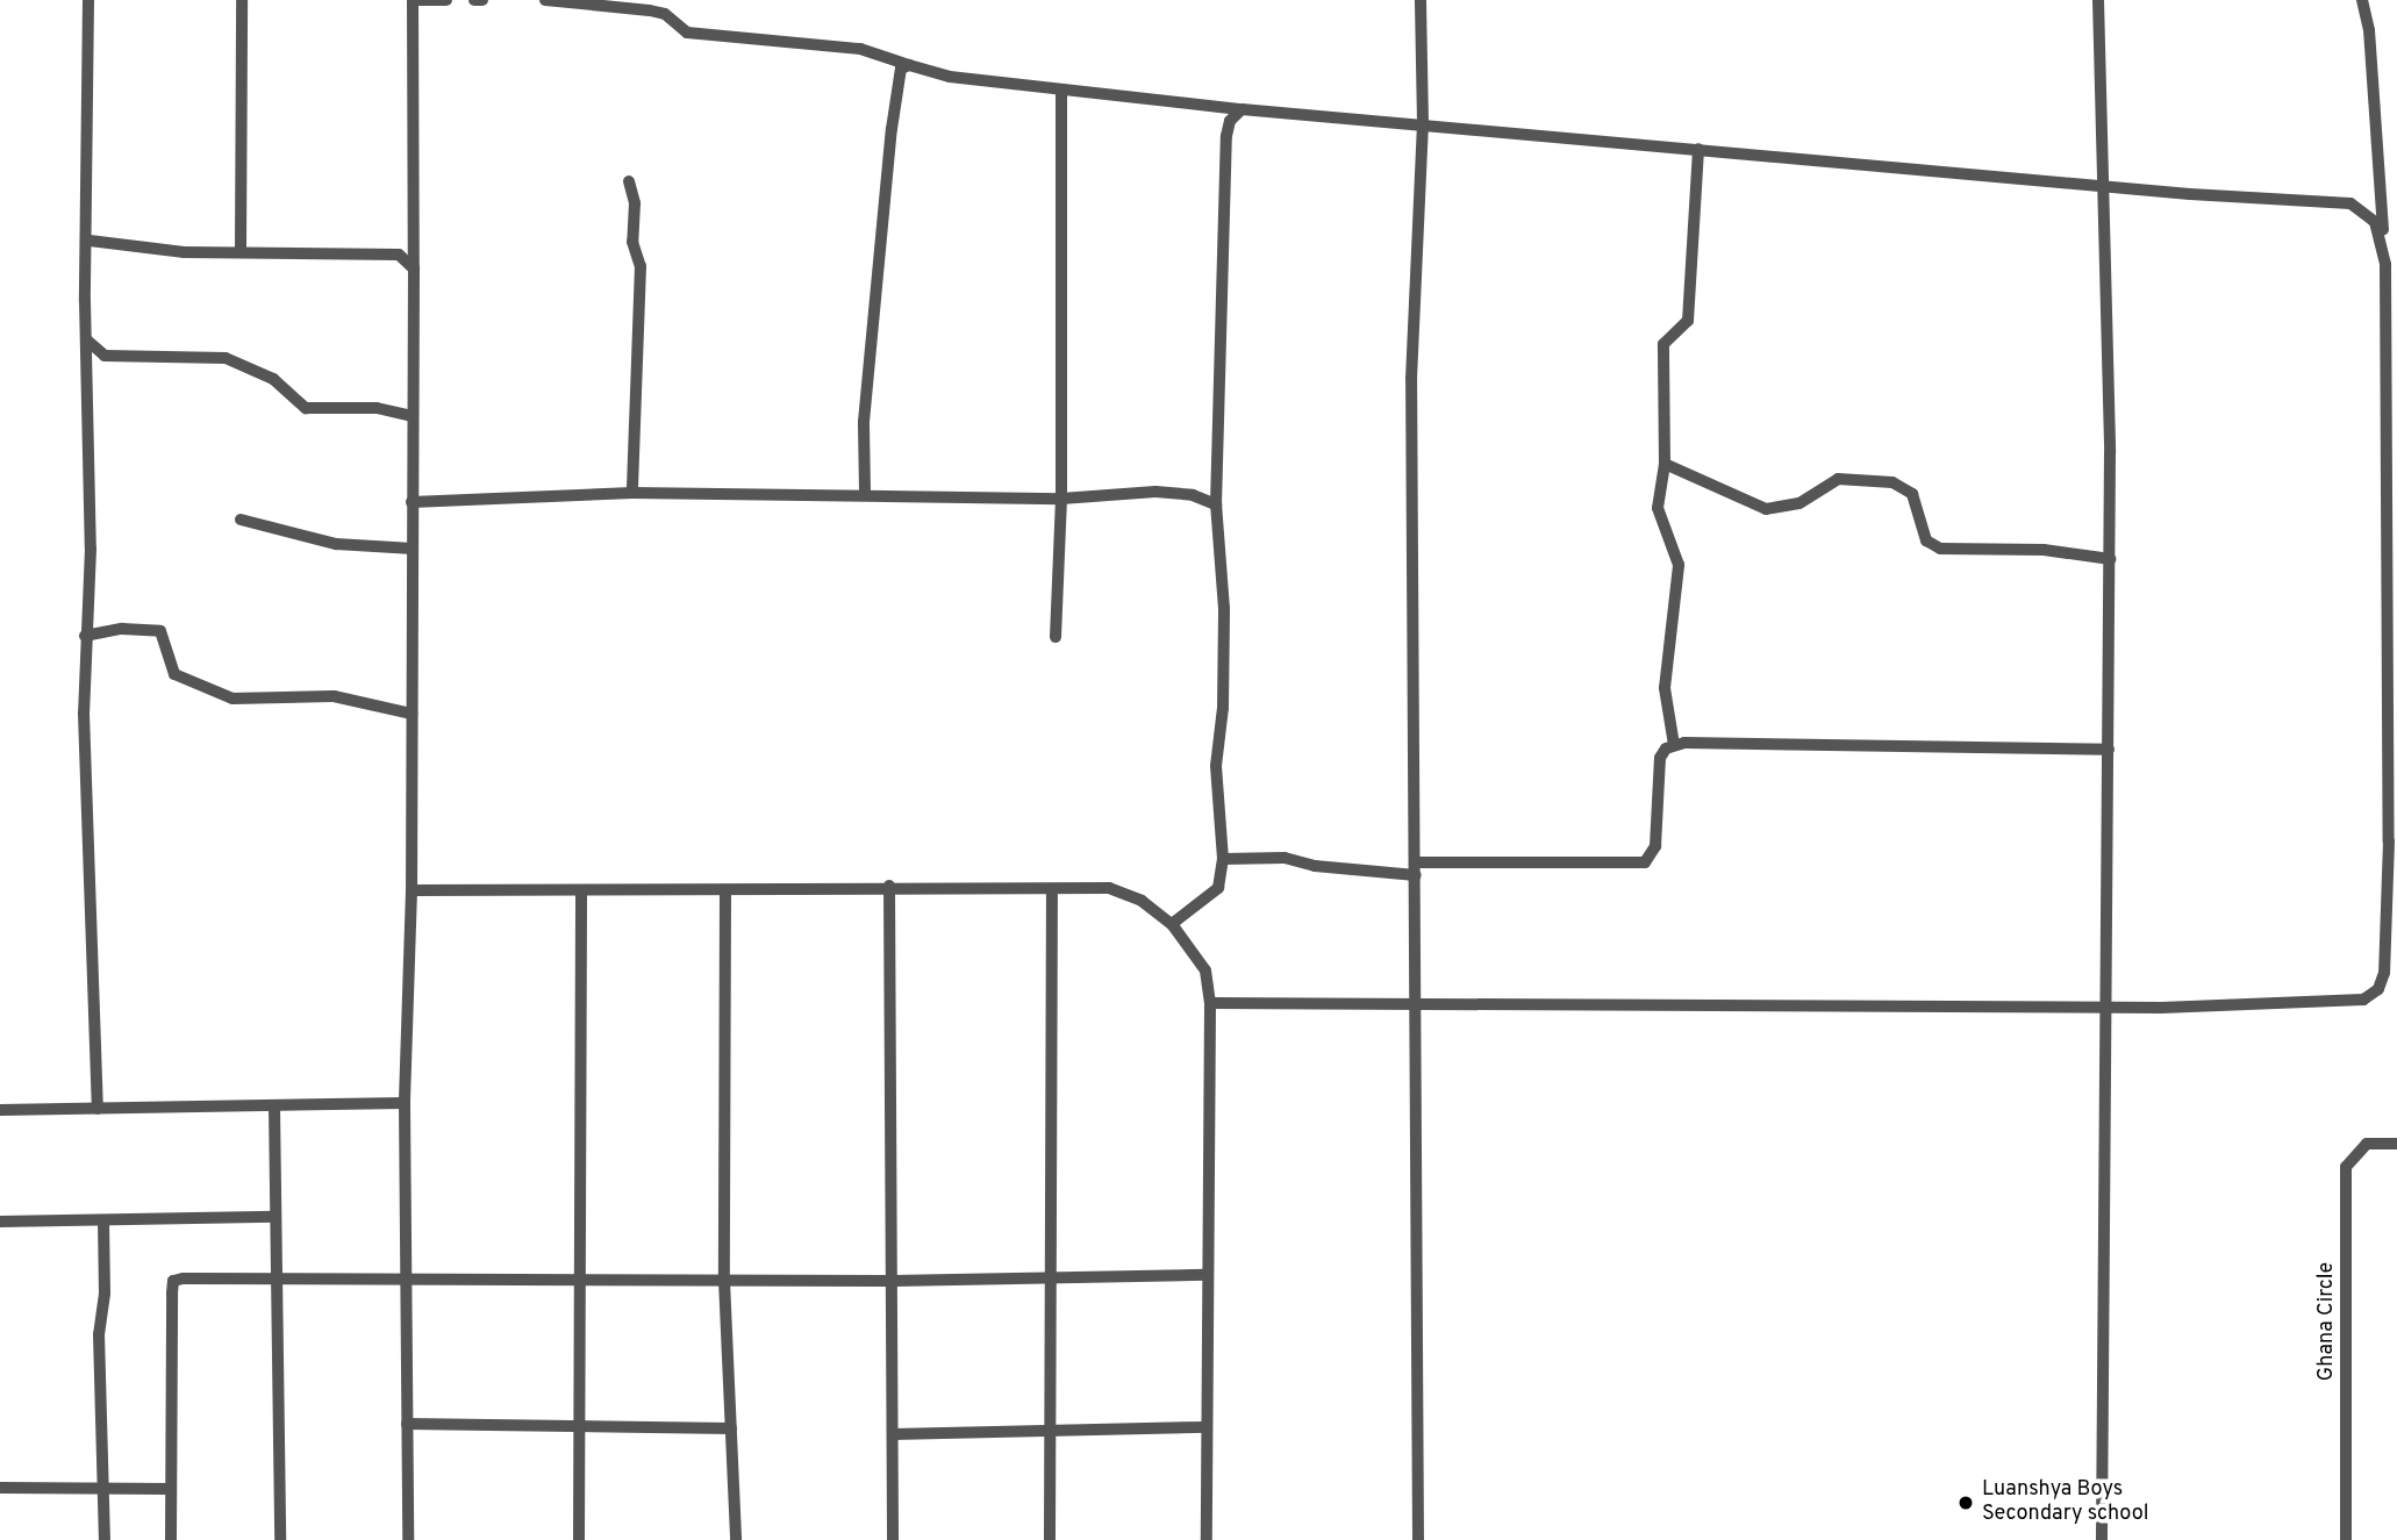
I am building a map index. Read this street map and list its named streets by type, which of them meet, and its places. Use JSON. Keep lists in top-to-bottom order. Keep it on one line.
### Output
{"streets":{"street":["Ghana Circle"]},"places":["Luanshya Boys Secondary school"]}
